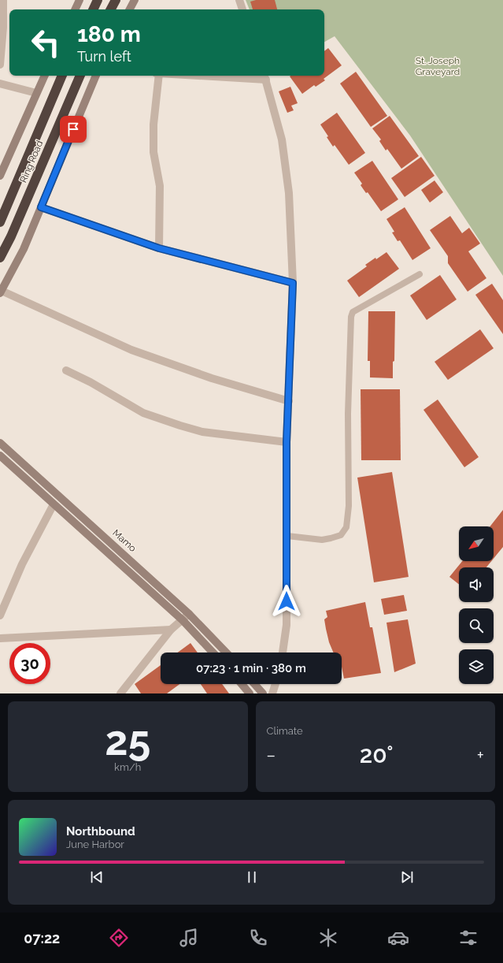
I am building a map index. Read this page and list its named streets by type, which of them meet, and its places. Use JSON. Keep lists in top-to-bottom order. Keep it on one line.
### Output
{"streets":{"highway":["Ring Road"],"street":["Mamo"]},"parks":["St. Joseph Graveyard"],"north":"bottom left","page":{"turn":["180 m","Turn left"],"limit":"30","trip":"07:23 · 1 min · 380 m","tile":[["25","km/h"],"Climate"],"heat":["−","20°","+"],"song":["Northbound","June Harbor"],"tabs":"07:22"}}
